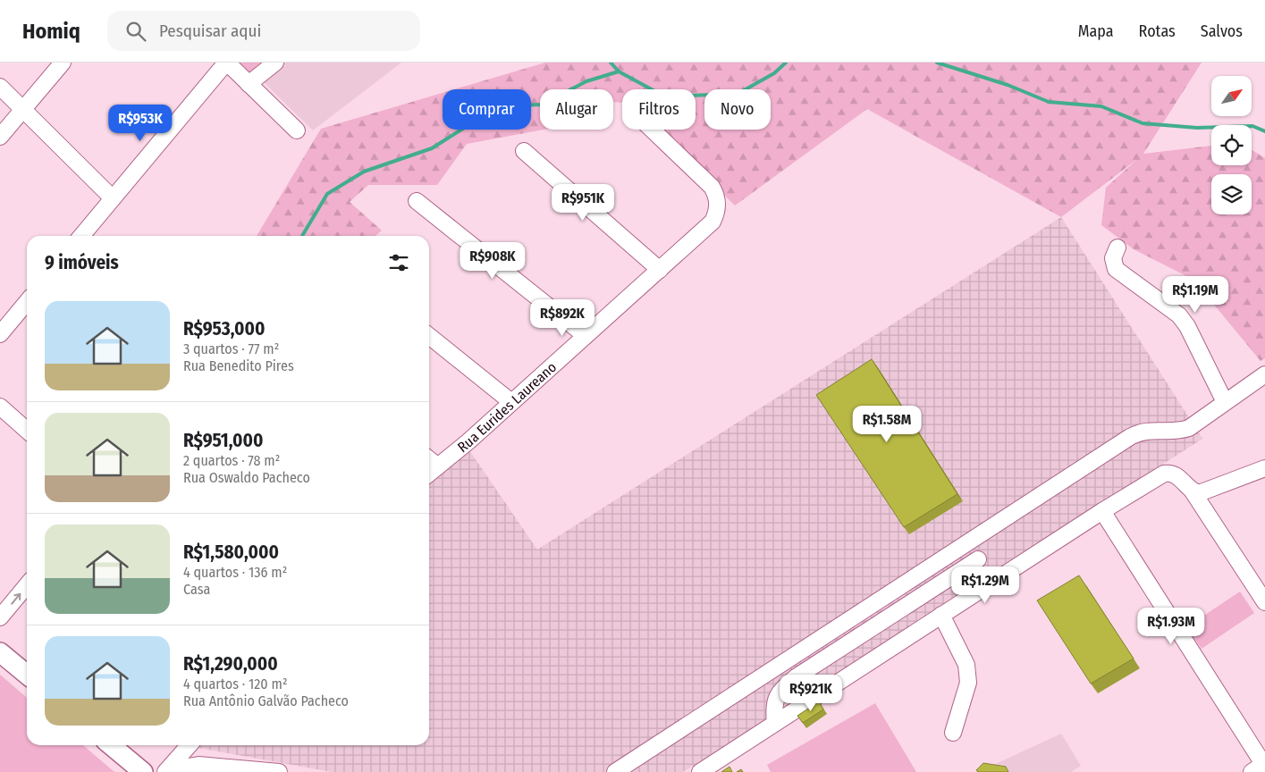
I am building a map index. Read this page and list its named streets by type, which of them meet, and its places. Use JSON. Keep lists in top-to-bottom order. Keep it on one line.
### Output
{"streets":{"street":["Rua Eurides Laureano"]},"north":"top right","page":{"header":"Homiq","search":"Pesquisar aqui","nav":["Mapa","Rotas","Salvos"],"chip":["Comprar","Alugar","Filtros","Novo"],"price":["R$953K","R$951K","R$908K","R$1.19M","R$892K","R$1.58M","R$1.29M","R$1.93M","R$921K"],"heading":"9 imóveis","list":[{"name":"R$953,000","note":"3 quartos · 77 m² · Rua Benedito Pires"},{"name":"R$951,000","note":"2 quartos · 78 m² · Rua Oswaldo Pacheco"},{"name":"R$1,580,000","note":"4 quartos · 136 m² · Casa"},{"name":"R$1,290,000","note":"4 quartos · 120 m² · Rua Antônio Galvão Pacheco"}]}}
